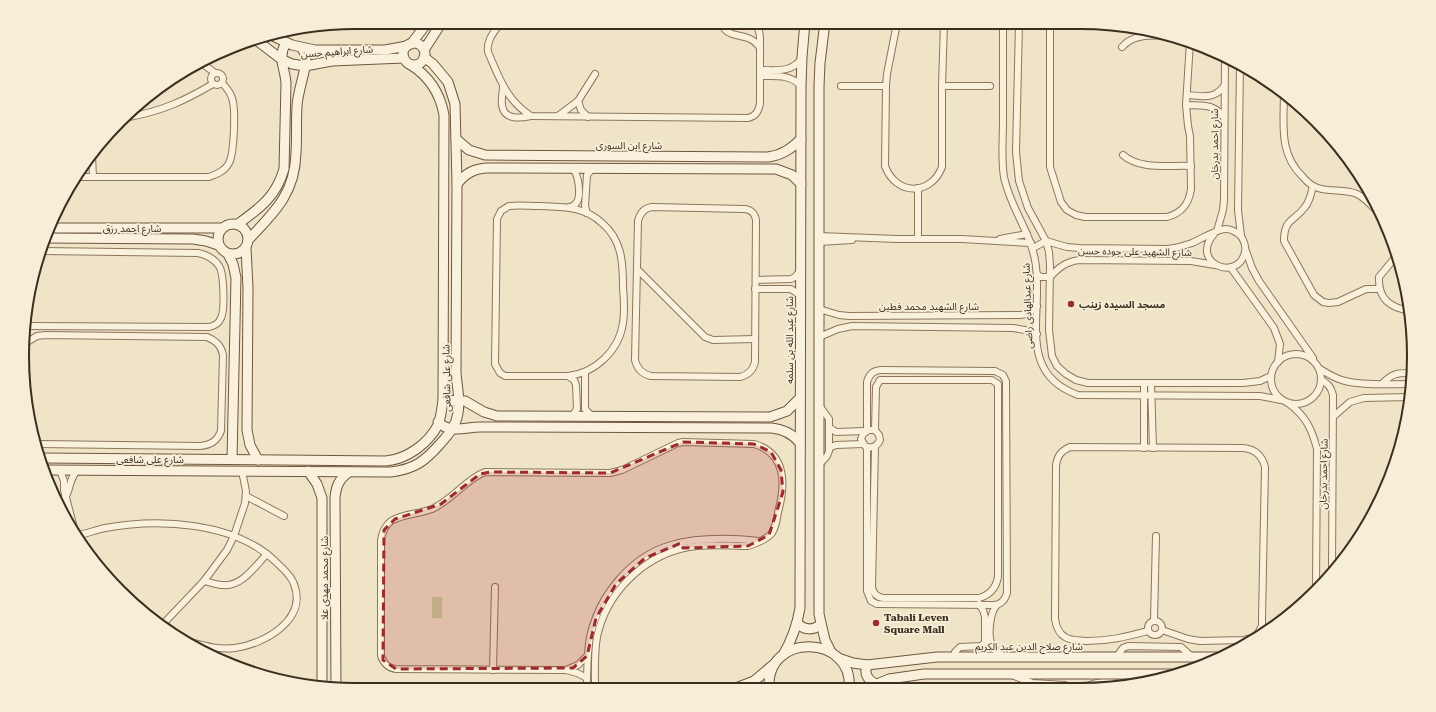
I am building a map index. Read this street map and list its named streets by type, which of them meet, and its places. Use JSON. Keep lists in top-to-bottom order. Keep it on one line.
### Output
{"streets":{"street":["شارع ابراهيم حسن","شارع احمد بدرخان","شارع ابن السورى","شارع احمد رزق","شارع الشهيد على جوده حسن","شارع الشهيد محمد فطين","شارع عبدالهادى راضى","شارع عبد الله بن سلمه","شارع على شافعى","شارع محمد مهدى علا","شارع صلاح الدين عبد الكريم"]},"crossings":[["شارع ابراهيم حسن","شارع على شافعى"],["شارع احمد بدرخان","شارع الشهيد على جوده حسن"],["شارع احمد بدرخان","شارع عبدالهادى راضى"],["شارع ابن السورى","شارع عبد الله بن سلمه"],["شارع ابن السورى","شارع على شافعى"],["شارع الشهيد محمد فطين","شارع عبدالهادى راضى"],["شارع عبد الله بن سلمه","شارع صلاح الدين عبد الكريم"],["شارع على شافعى","شارع محمد مهدى علا"]],"places":["مسجد السيده زينب","Tabali Leven Square Mall"]}
